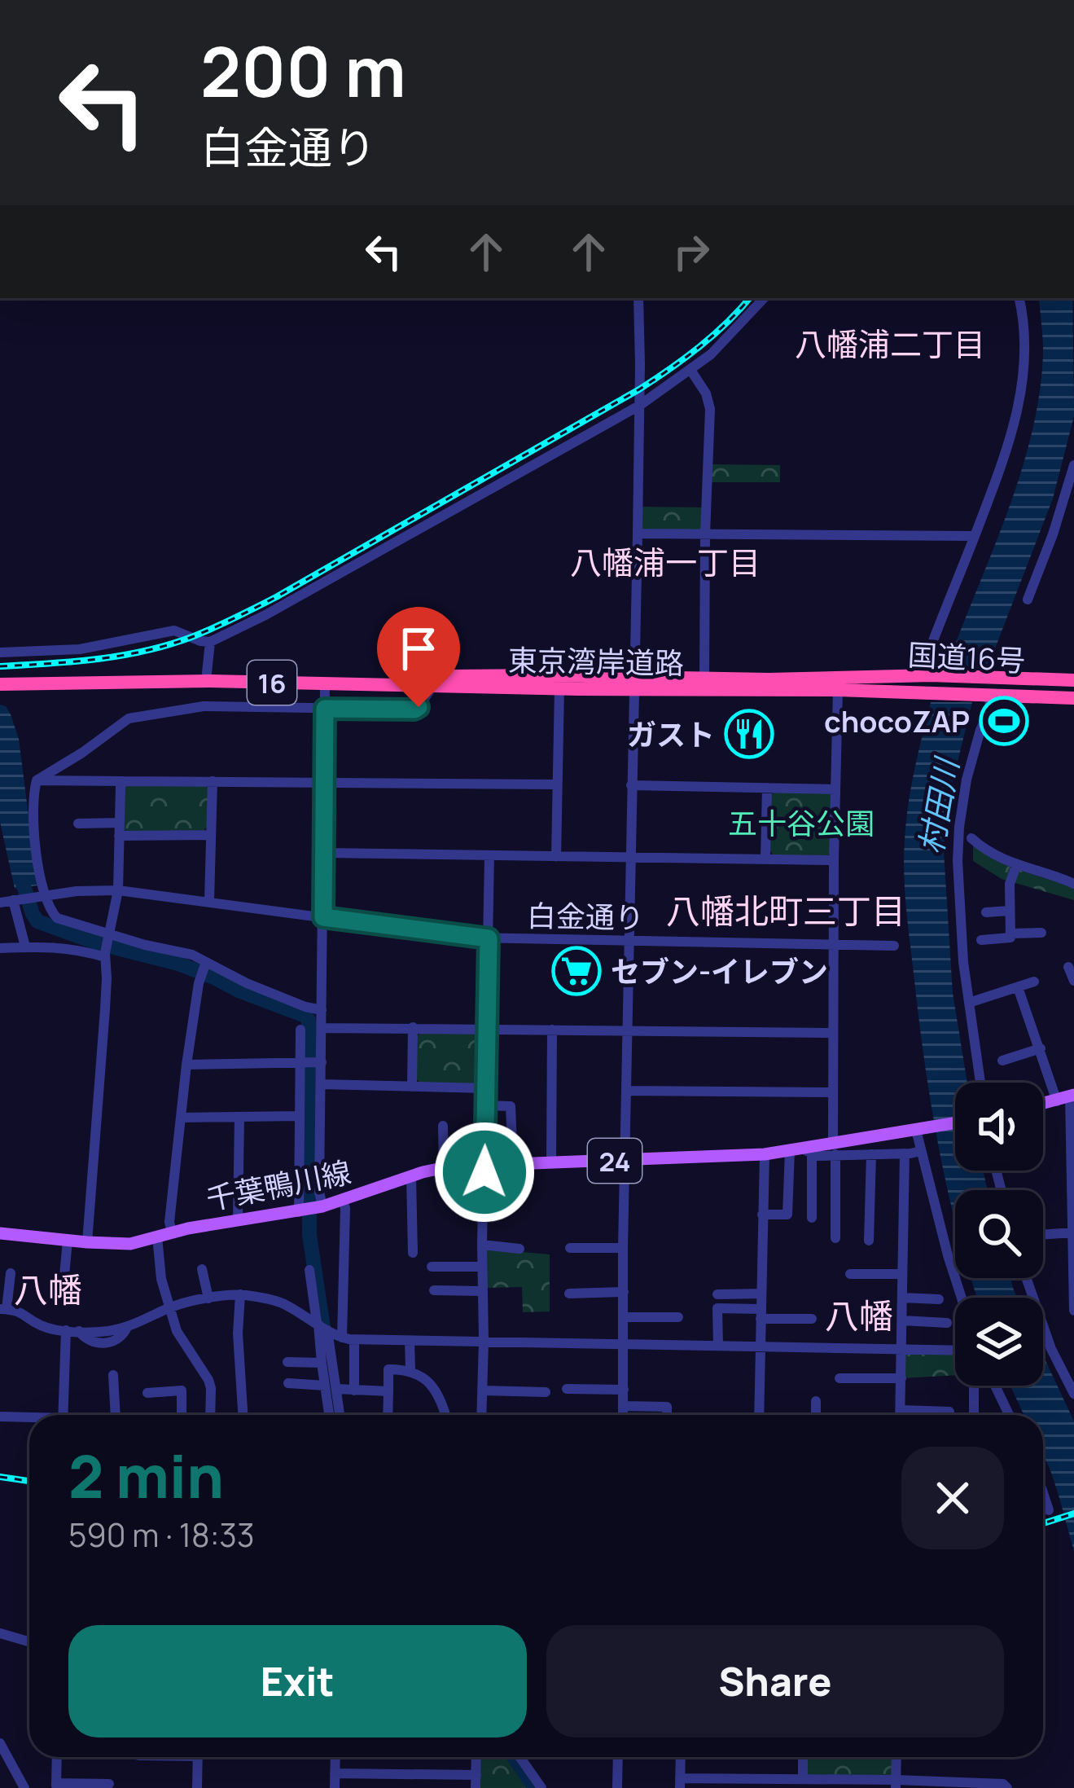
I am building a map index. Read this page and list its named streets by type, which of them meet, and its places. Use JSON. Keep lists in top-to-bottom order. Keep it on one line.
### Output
{"streets":{"highway":["国道16号","東京湾岸道路","16"],"main road":["24","千葉鴨川線"],"street":["白金通り"]},"crossings":[["国道16号","東京湾岸道路"]],"districts":["八幡浦二丁目","八幡浦一丁目","八幡北町三丁目","八幡","八幡"],"water":["村田川"],"parks":["五十谷公園"],"places":{"sports":["chocoZAP"],"restaurant":["ガスト"],"supermarket":["セブン-イレブン"]},"page":{"turn":["200 m","白金通り"],"heading":["2 min","590 m · 18:33"],"buttons":["Exit","Share"]}}
